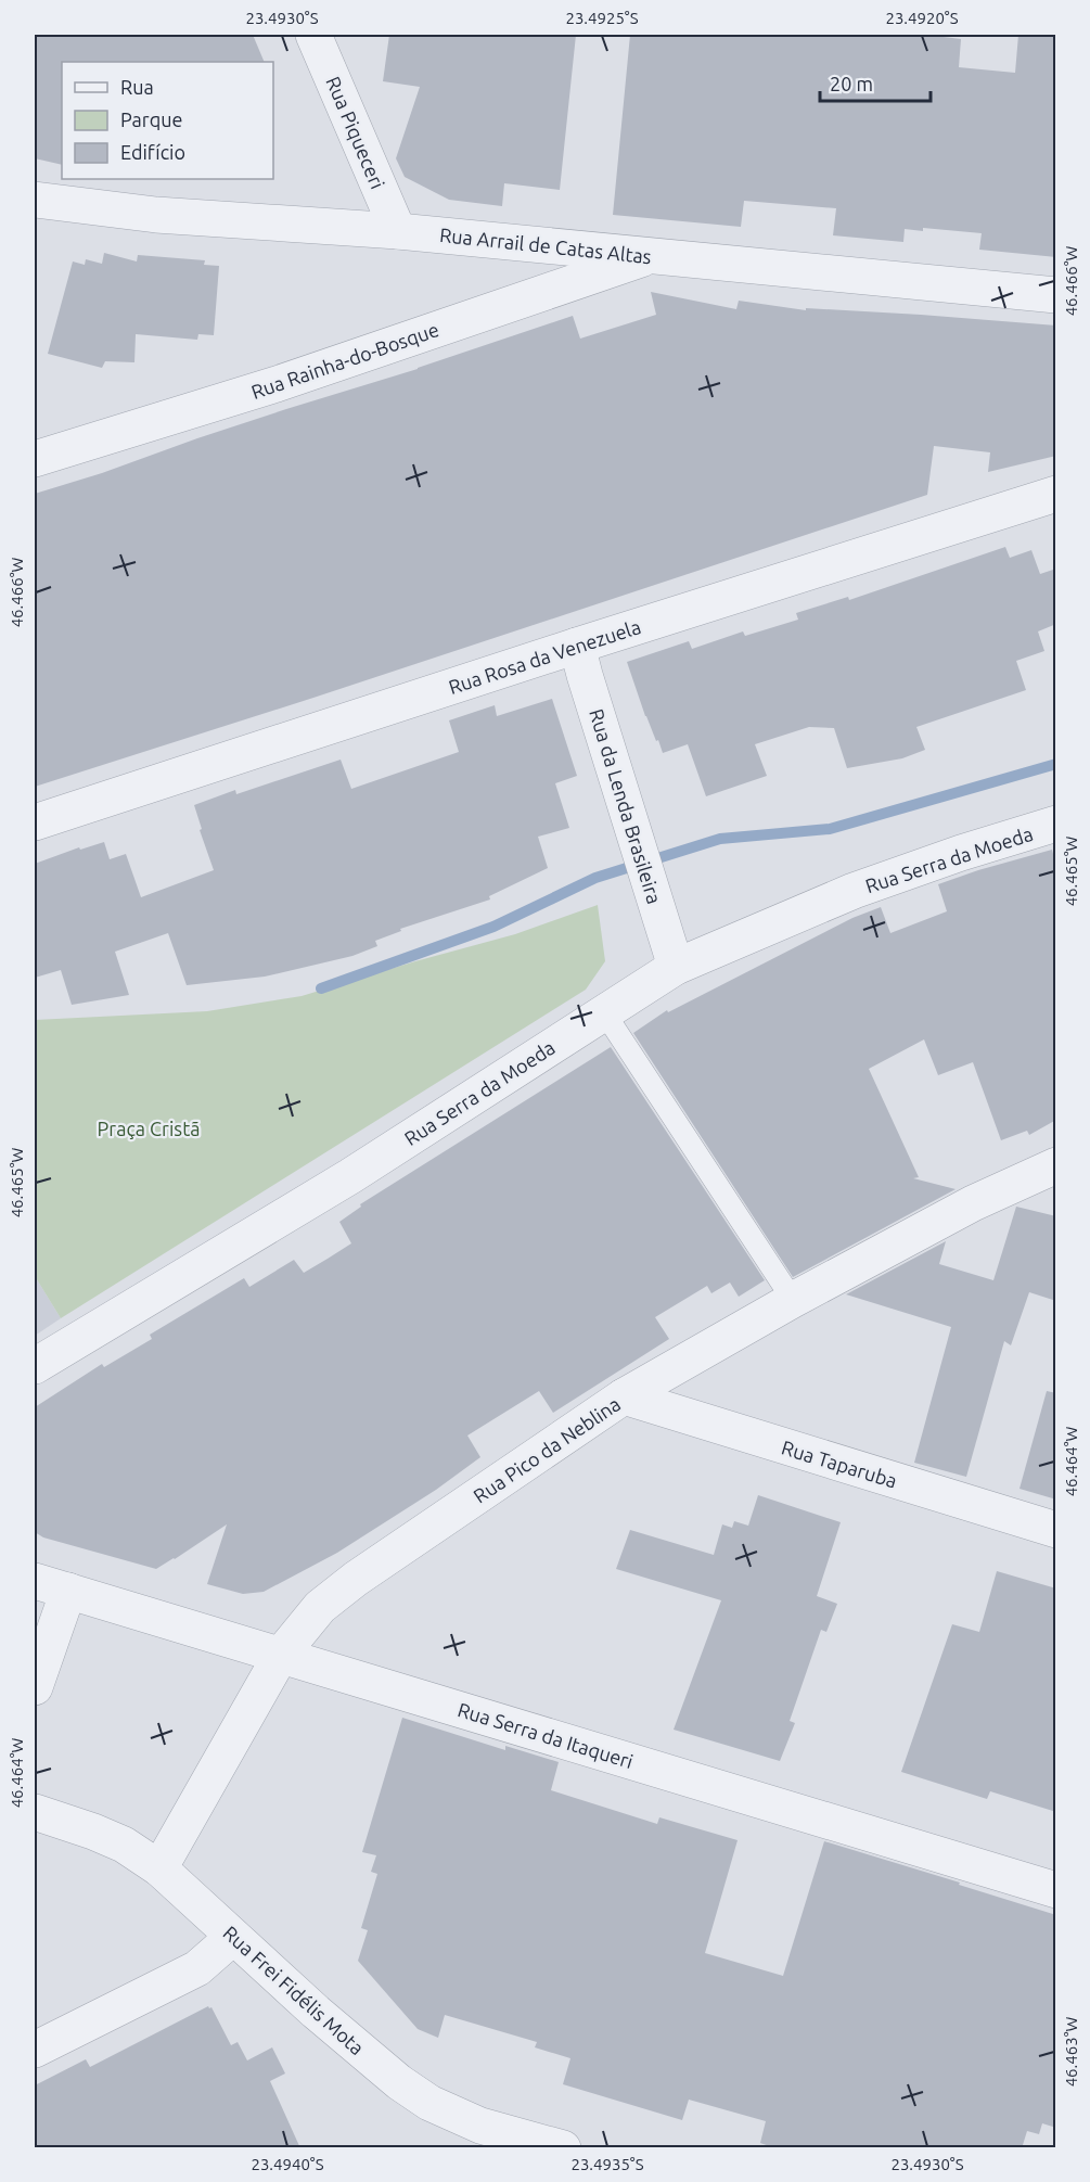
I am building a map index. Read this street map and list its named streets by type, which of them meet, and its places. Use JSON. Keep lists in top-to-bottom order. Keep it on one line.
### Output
{"streets":{"street":["Rua Piqueceri","Rua Arrail de Catas Altas","Rua Rainha-do-Bosque","Rua Rosa da Venezuela","Rua da Lenda Brasileira","Rua Serra da Moeda","Rua Pico da Neblina","Rua Taparuba","Rua Serra da Itaqueri","Rua Frei Fidélis Mota"]},"crossings":[["Rua Piqueceri","Rua Arrail de Catas Altas"],["Rua Arrail de Catas Altas","Rua Rainha-do-Bosque"],["Rua Rosa da Venezuela","Rua da Lenda Brasileira"],["Rua da Lenda Brasileira","Rua Serra da Moeda"],["Rua Pico da Neblina","Rua Taparuba"],["Rua Pico da Neblina","Rua Serra da Itaqueri"],["Rua Pico da Neblina","Rua Frei Fidélis Mota"]],"parks":["Praça Cristã"],"legend":["Rua","Parque","Edifício"],"scale_bar":"20 m","coordinates":["23.4930°S","23.4925°S","23.4920°S","46.466°W","46.465°W","46.464°W","46.463°W","23.4940°S","23.4935°S"]}
